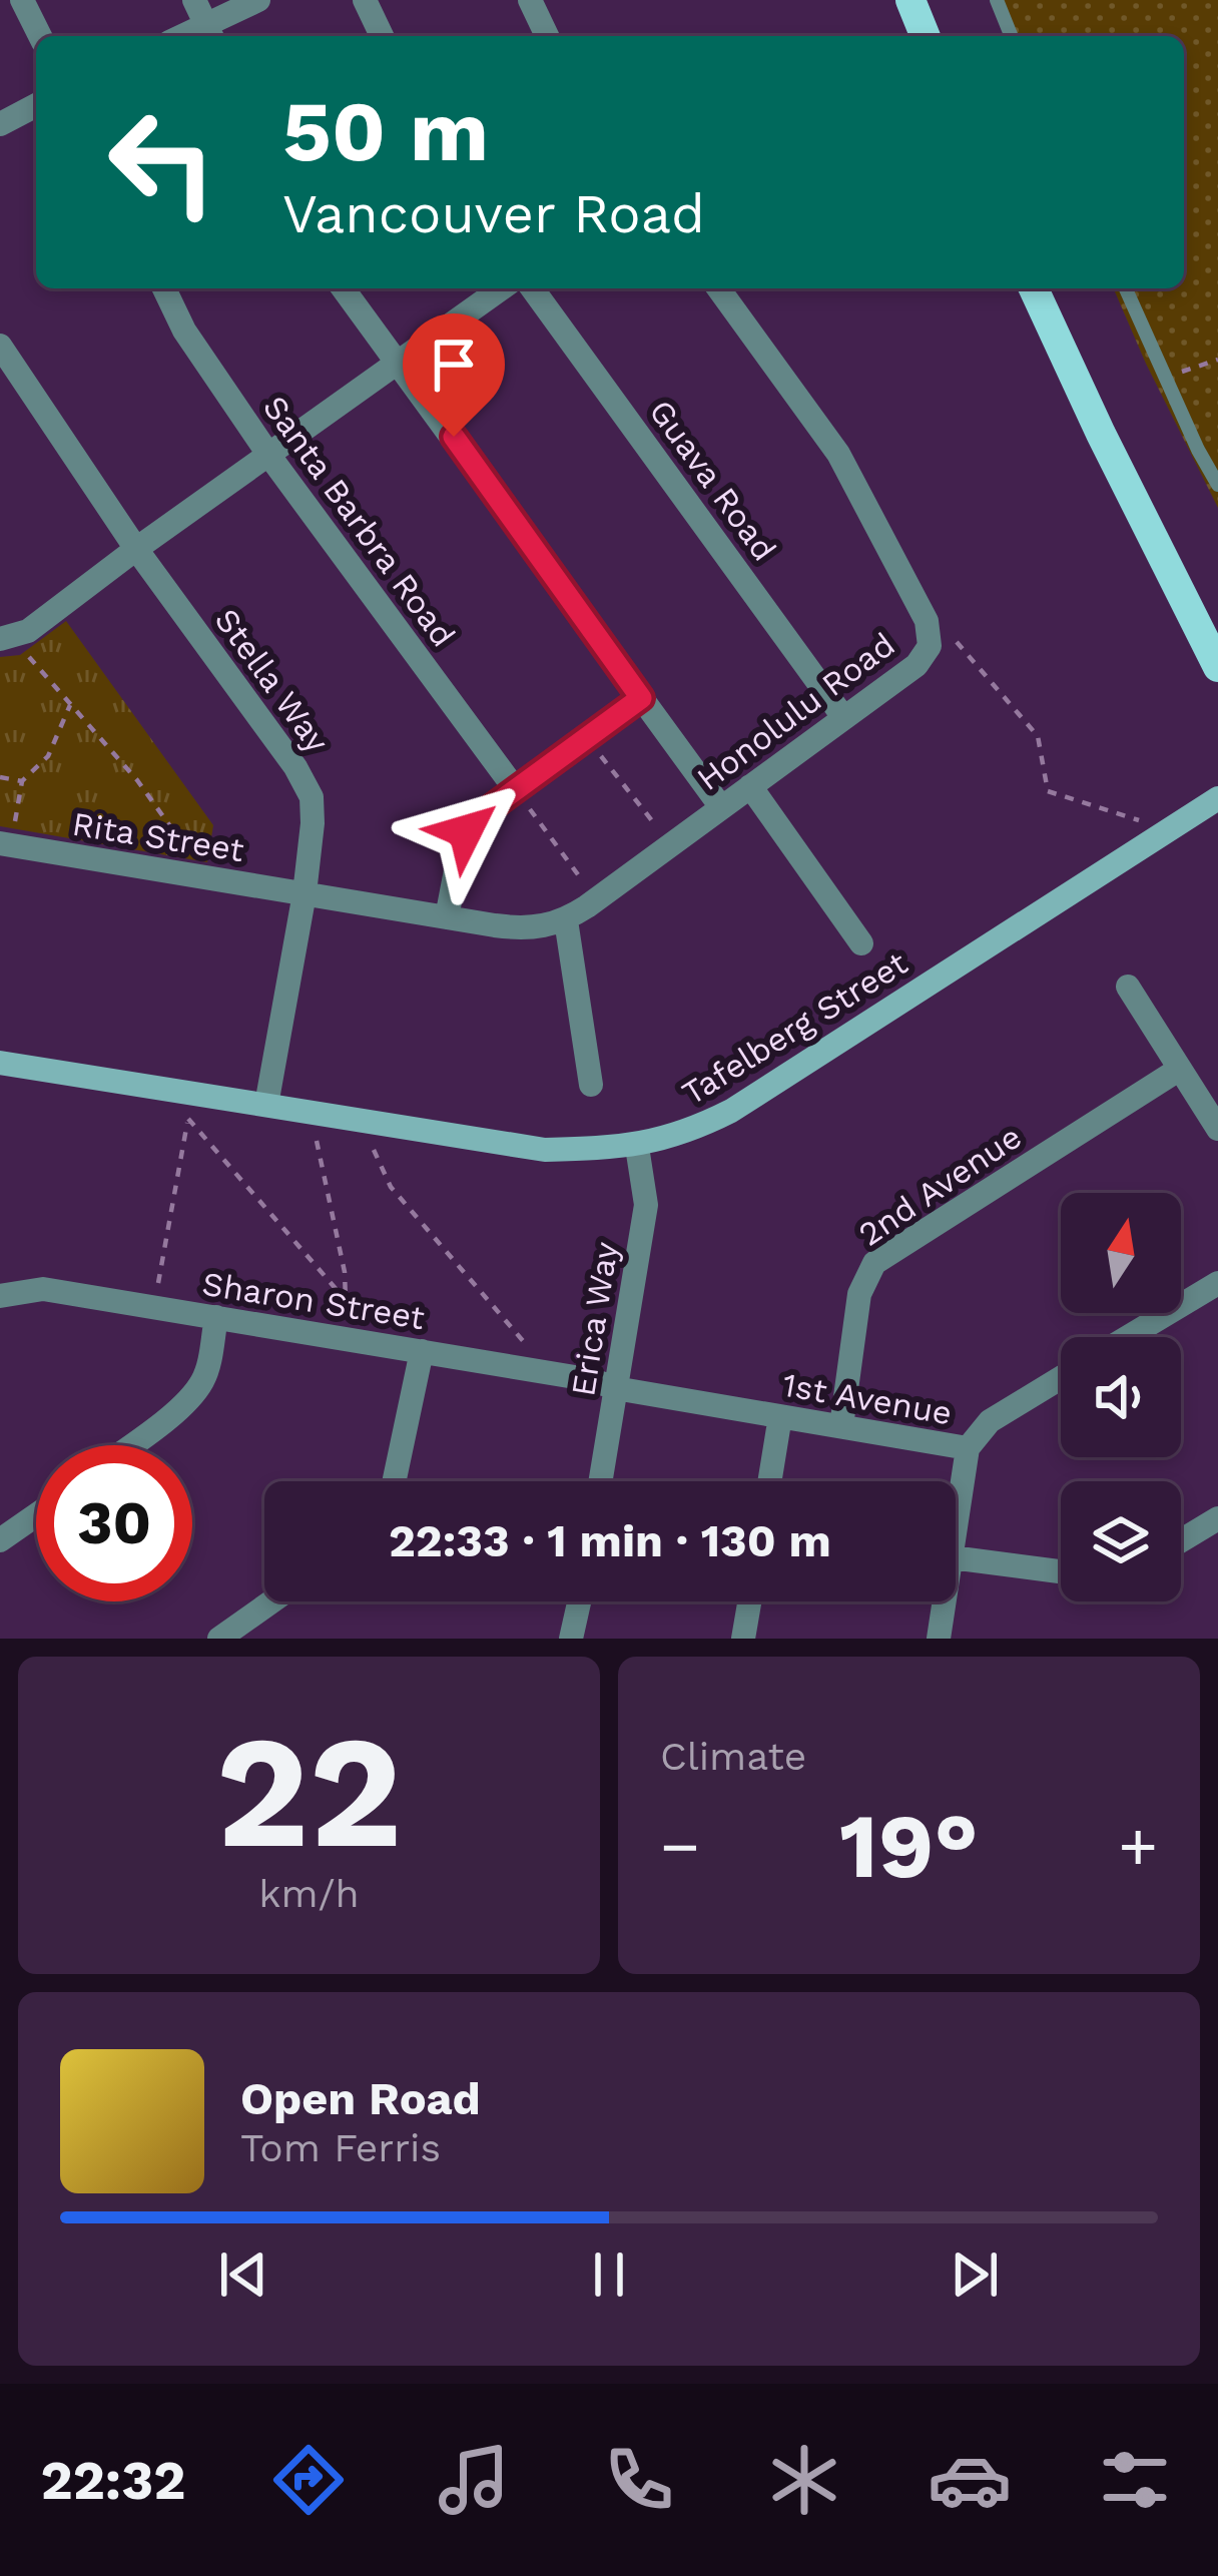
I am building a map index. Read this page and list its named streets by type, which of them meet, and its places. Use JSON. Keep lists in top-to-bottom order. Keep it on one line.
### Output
{"streets":{"street":["Guava Road","Santa Barbra Road","Stella Way","Honolulu Road","Rita Street","Tafelberg Street","2nd Avenue","Sharon Street","Erica Way","1st Avenue"]},"crossings":[["Guava Road","Honolulu Road"],["Stella Way","Honolulu Road"],["Stella Way","Rita Street"],["Stella Way","Tafelberg Street"],["Honolulu Road","Rita Street"],["Tafelberg Street","Erica Way"],["2nd Avenue","1st Avenue"],["Sharon Street","Erica Way"],["Sharon Street","1st Avenue"],["Erica Way","1st Avenue"]],"north":"top","page":{"turn":["50 m","Vancouver Road"],"limit":"30","trip":"22:33 · 1 min · 130 m","tile":[["22","km/h"],"Climate"],"heat":["−","19°","+"],"song":["Open Road","Tom Ferris"],"tabs":"22:32"}}
